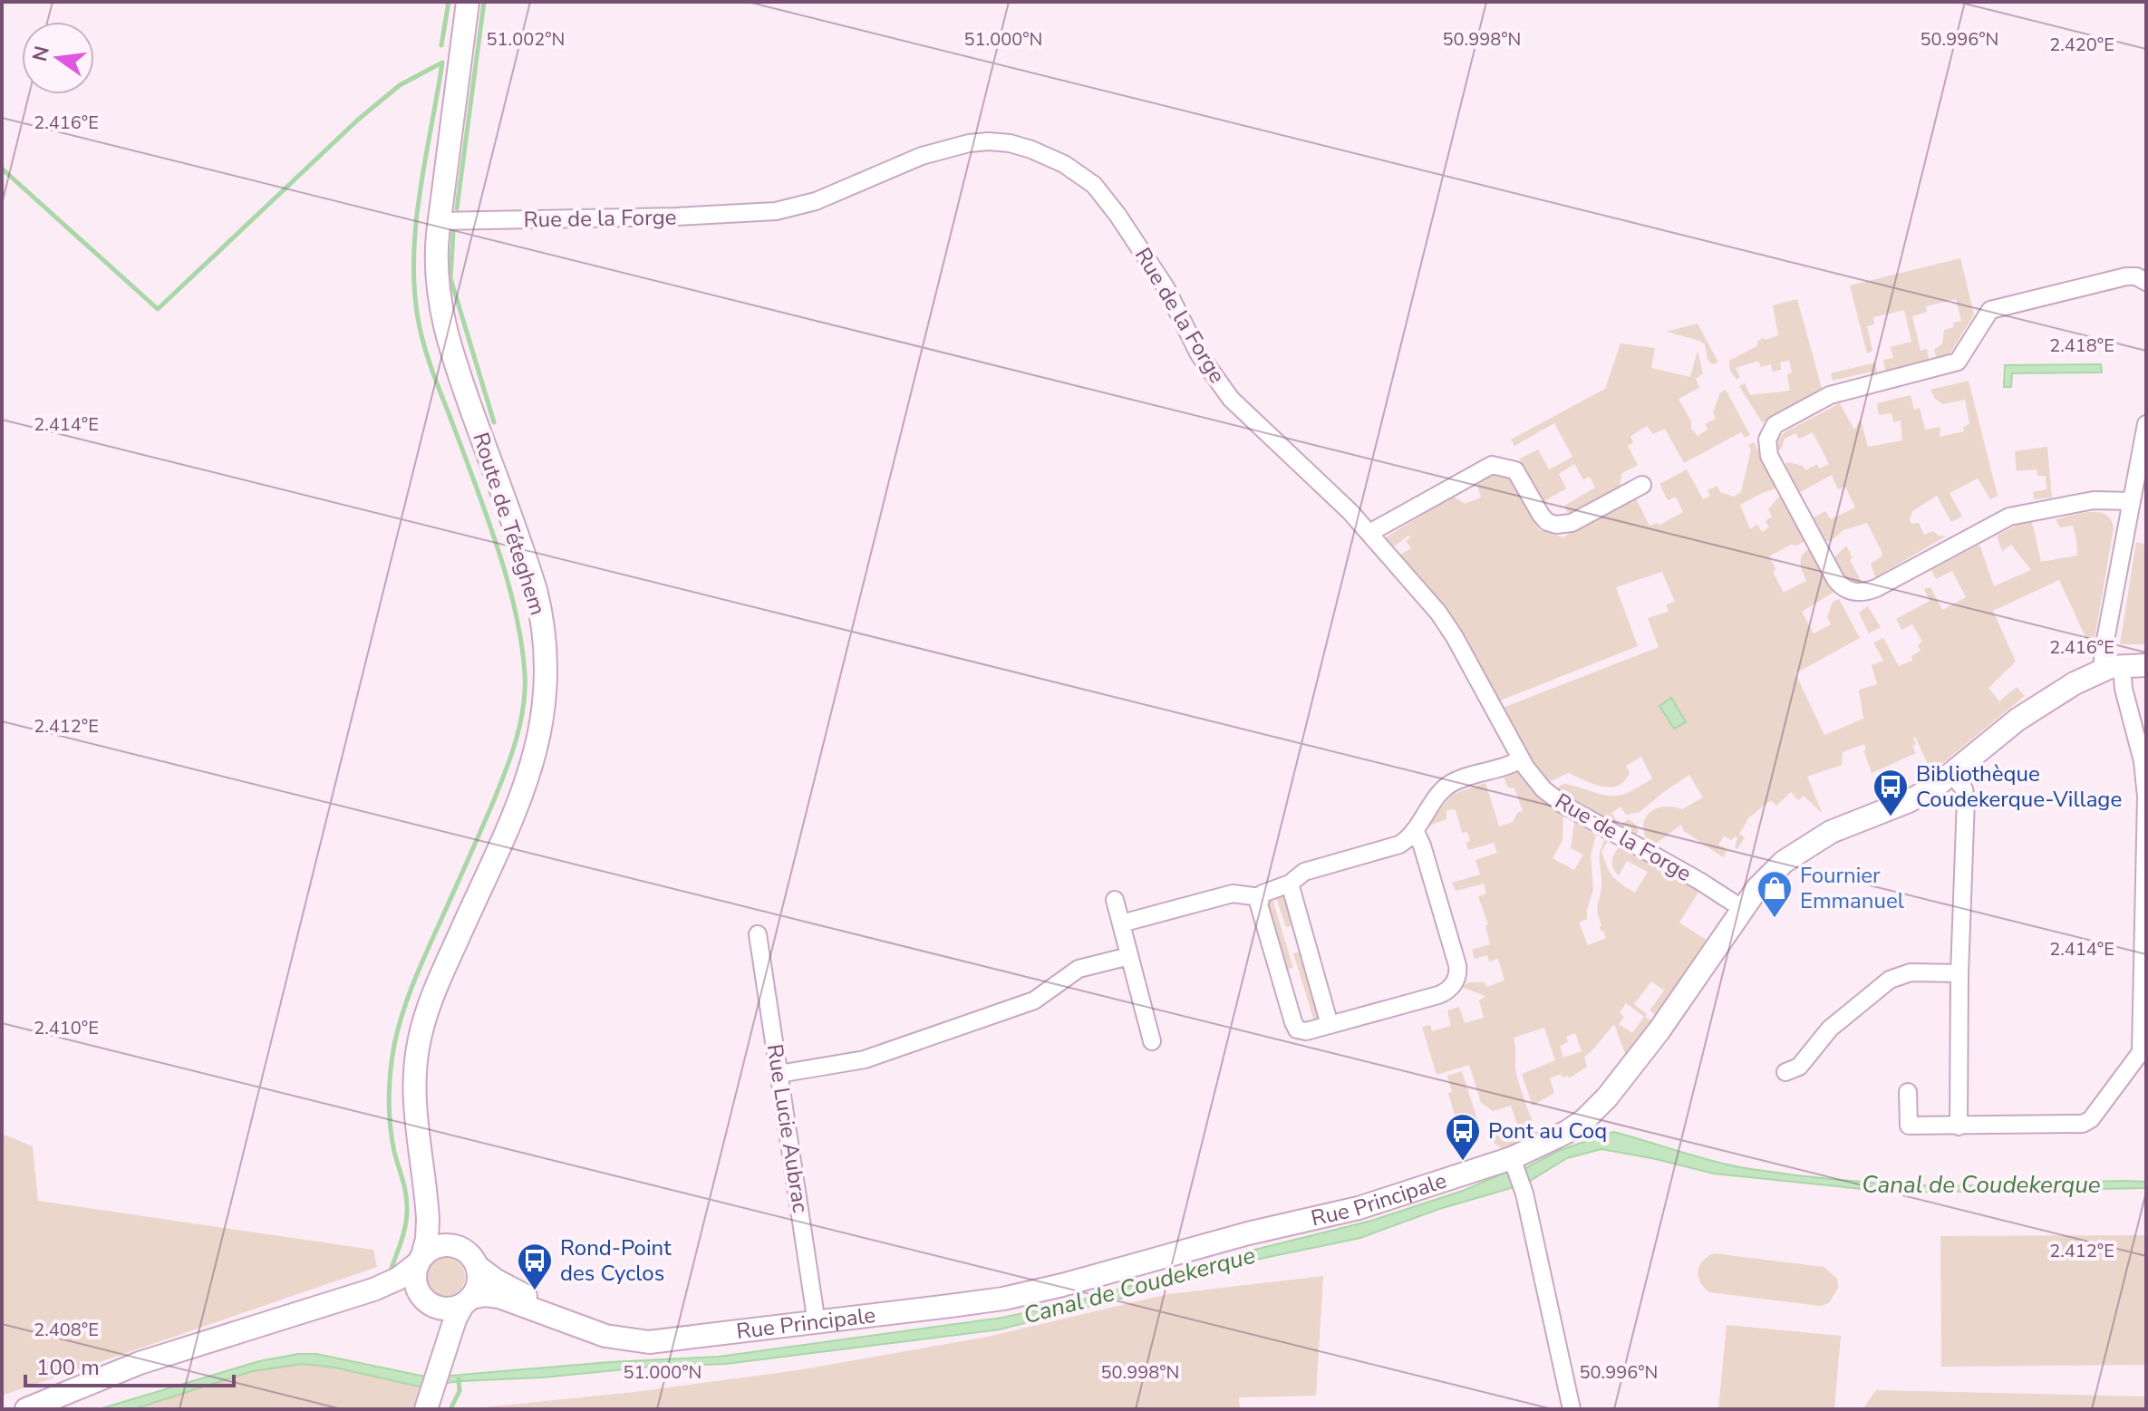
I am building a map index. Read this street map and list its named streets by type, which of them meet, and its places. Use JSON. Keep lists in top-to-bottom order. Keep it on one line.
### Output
{"streets":{"street":["Rue de la Forge","Route de Téteghem","Rue Lucie Aubrac","Rue Principale"]},"crossings":[["Rue de la Forge","Route de Téteghem"],["Rue de la Forge","Rue Principale"],["Route de Téteghem","Rue Principale"],["Rue Lucie Aubrac","Rue Principale"]],"water":["Canal de Coudekerque"],"places":{"bus stop":["Bibliothèque Coudekerque-Village","Pont au Coq","Rond-Point des Cyclos"],"shop":["Fournier Emmanuel"]},"scale_bar":"100 m","north":"left","coordinates":["51.002°N","51.000°N","50.998°N","50.996°N","2.420°E","2.416°E","2.418°E","2.414°E","2.412°E","2.410°E","2.408°E"]}
